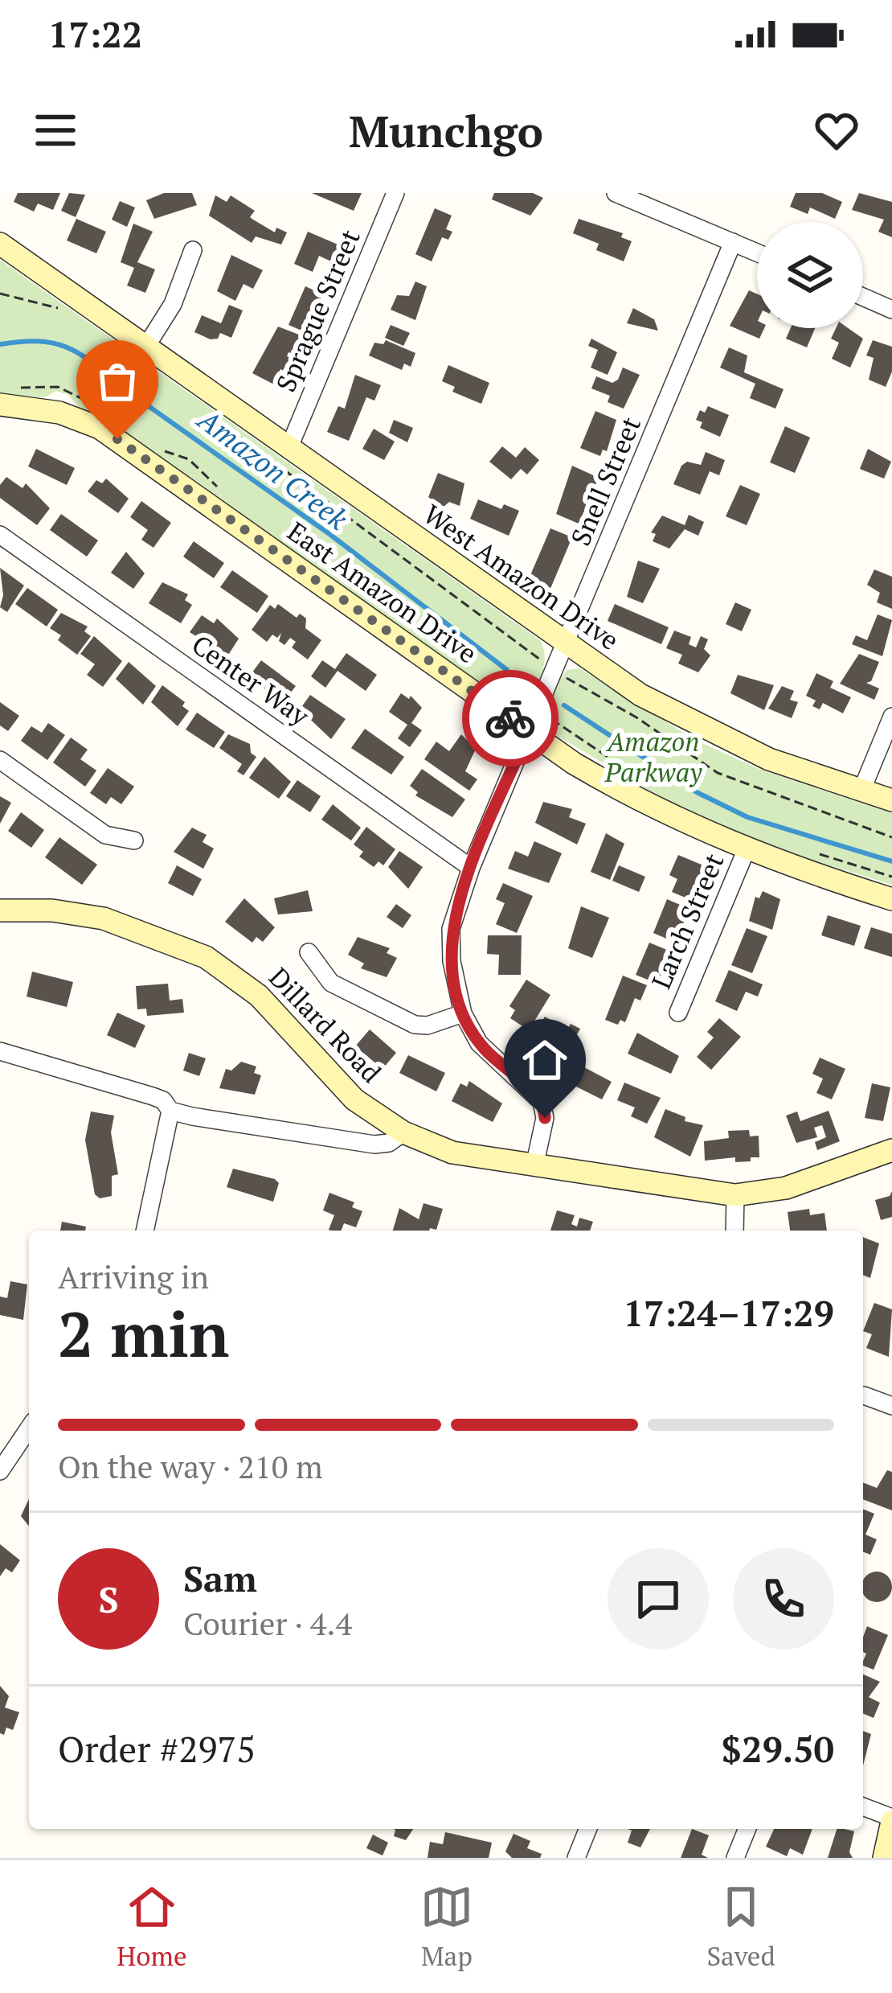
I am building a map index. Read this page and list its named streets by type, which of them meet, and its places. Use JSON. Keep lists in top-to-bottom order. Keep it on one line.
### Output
{"streets":{"street":["Sprague Street","Snell Street","West Amazon Drive","East Amazon Drive","Center Way","Larch Street","Dillard Road"]},"crossings":[["Sprague Street","West Amazon Drive"],["Snell Street","West Amazon Drive"],["Snell Street","East Amazon Drive"],["Snell Street","Center Way"],["Snell Street","Dillard Road"],["East Amazon Drive","Larch Street"]],"water":["Amazon Creek"],"parks":["Amazon Parkway"],"page":{"status":"17:22","header":"Munchgo","heading":["2 min","Arriving in","17:24–17:29"],"panel":["Sam","Courier · 4.4","Order #2975","$29.50"],"bar":"On the way · 210 m","round":"S","tabs":["Home","Map","Saved"]}}
